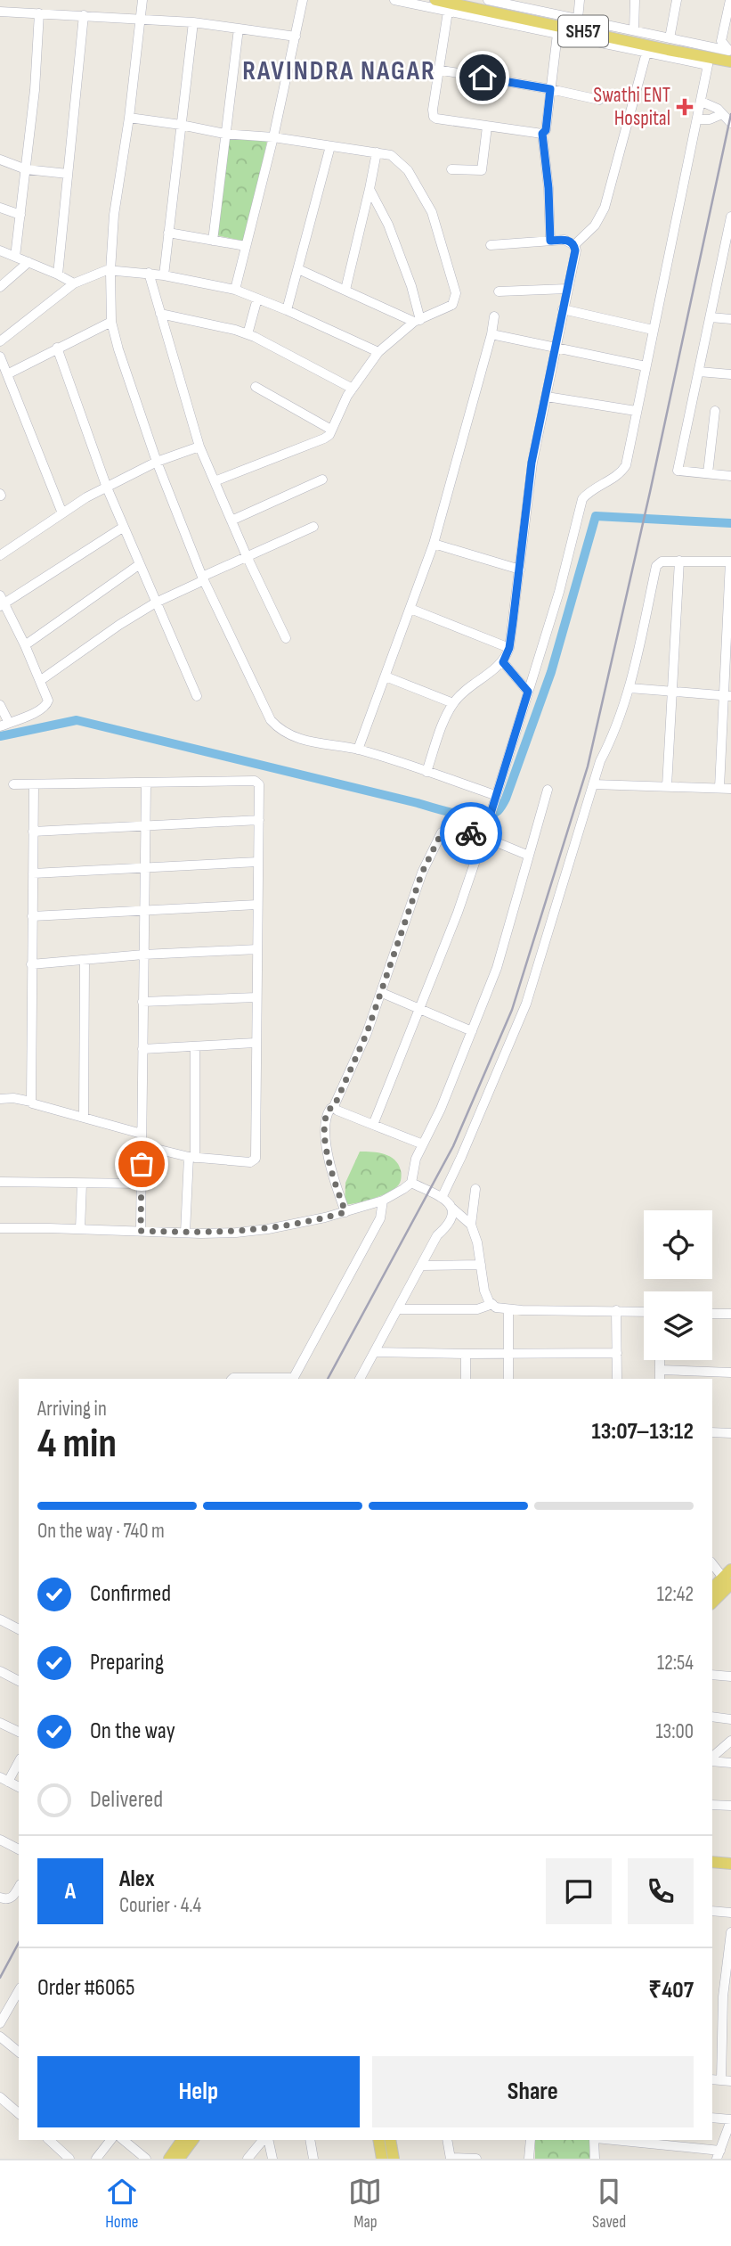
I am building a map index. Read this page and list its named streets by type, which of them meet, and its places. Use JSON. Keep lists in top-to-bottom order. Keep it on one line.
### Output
{"streets":{"main road":["SH57"]},"districts":["RAVINDRA NAGAR"],"places":{"health":["Swathi ENT Hospital"]},"page":{"heading":["4 min","Arriving in","13:07–13:12"],"panel":["Alex","Courier · 4.4","Order #6065","₹407"],"bar":"On the way · 740 m","list":[["Confirmed","12:42"],["Preparing","12:54"],["On the way","13:00"],"Delivered"],"round":"A","buttons":["Help","Share"],"tabs":["Home","Map","Saved"]}}
